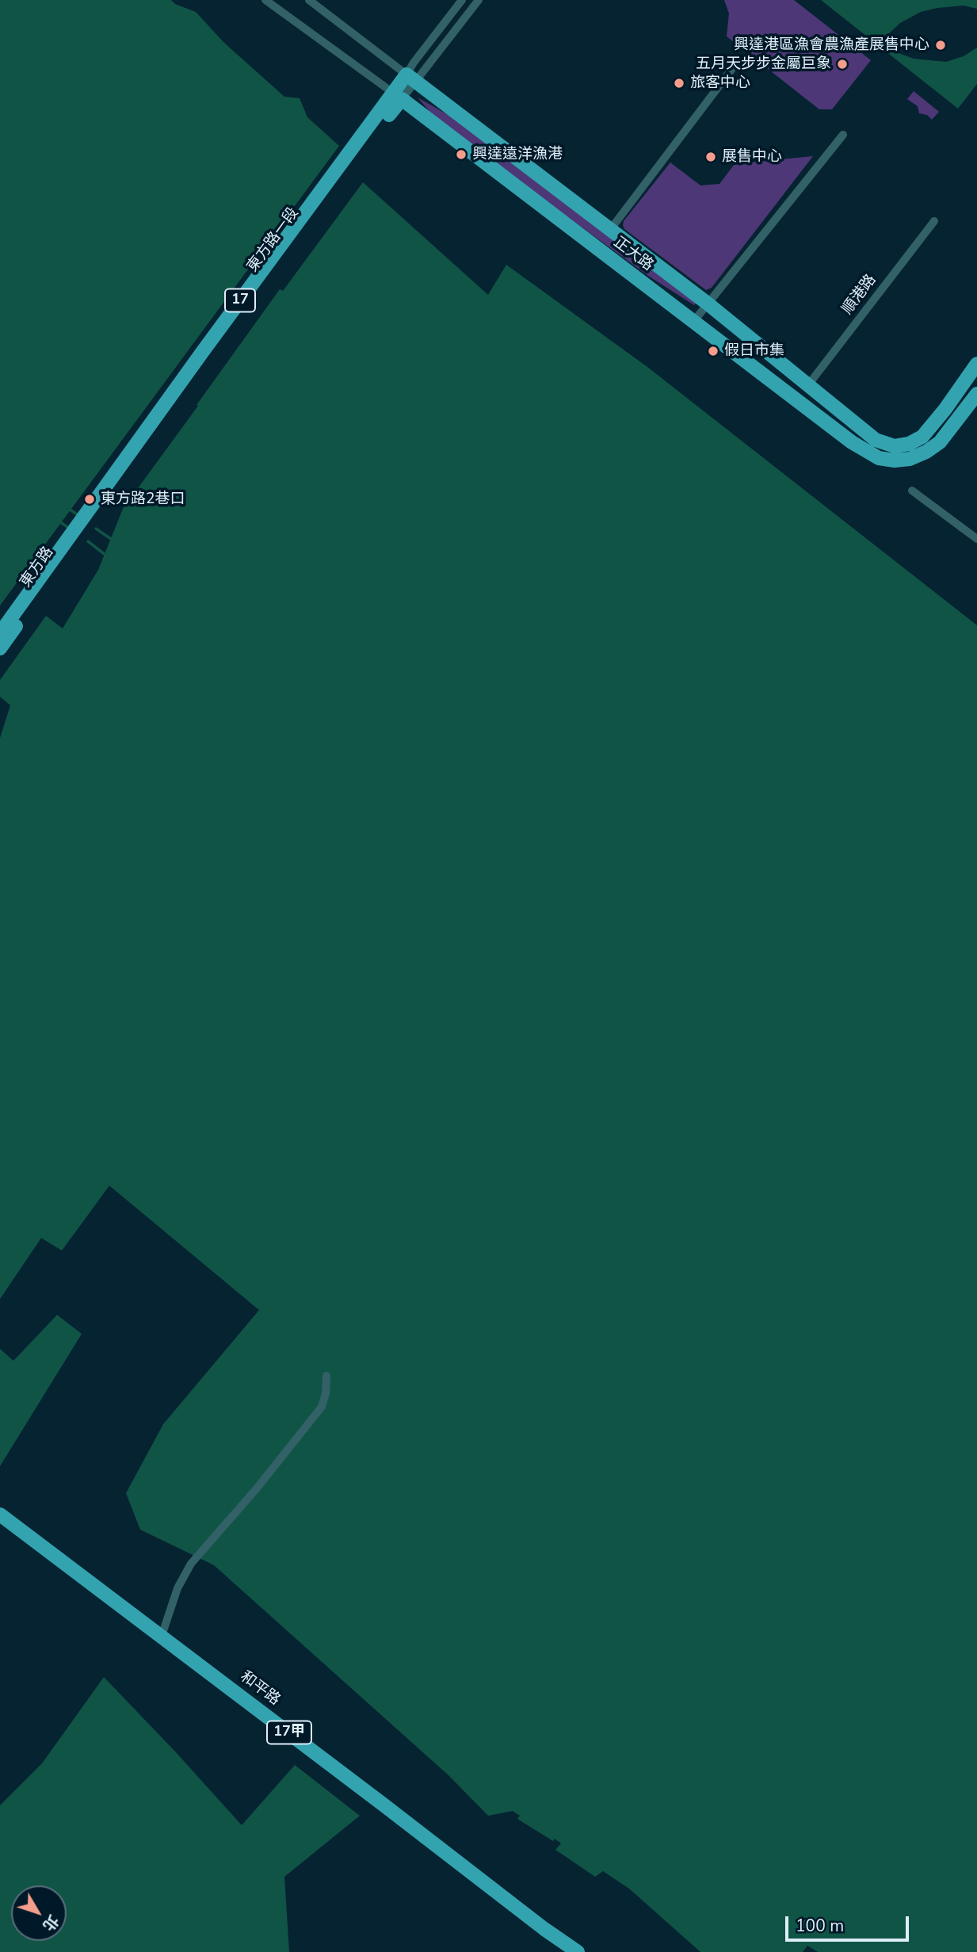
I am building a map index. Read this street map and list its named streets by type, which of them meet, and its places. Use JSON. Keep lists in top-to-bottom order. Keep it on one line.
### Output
{"streets":{"main road":["東方路一段","正大路","17","東方路","和平路","17甲"],"street":["順港路"]},"crossings":[["東方路一段","正大路"],["東方路一段","東方路"],["正大路","順港路"]],"places":["興達港區漁會農漁產展售中心","五月天步步金屬巨象","旅客中心","興達遠洋漁港","展售中心","假日市集","東方路2巷口"],"scale_bar":"100 m","north":"bottom right"}
